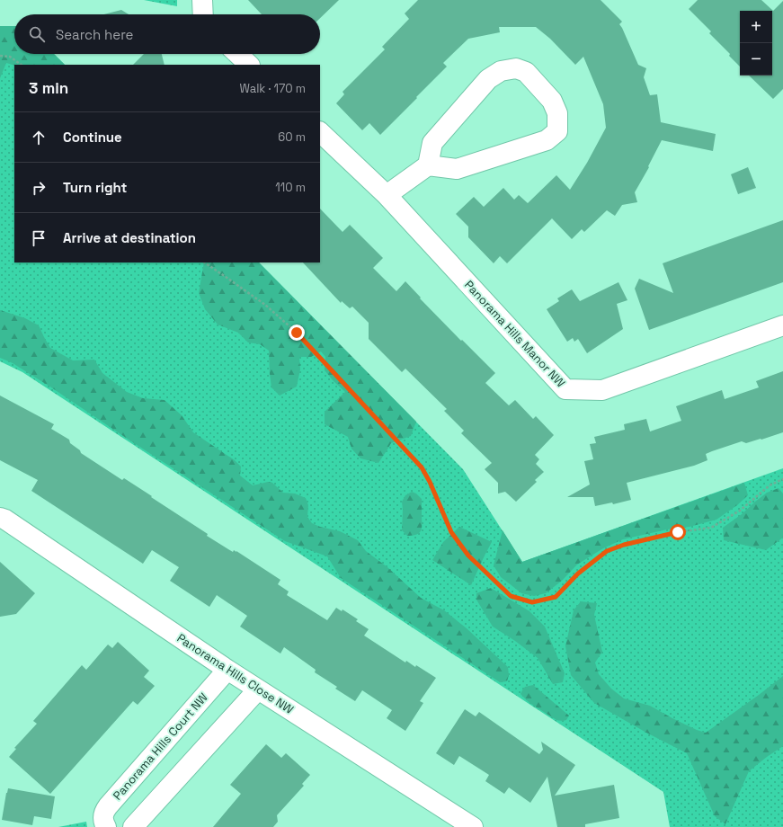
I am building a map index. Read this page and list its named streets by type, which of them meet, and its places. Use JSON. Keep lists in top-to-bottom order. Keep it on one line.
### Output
{"streets":{"street":["Panorama Hills Manor NW","Panorama Hills Close NW","Panorama Hills Court NW"]},"crossings":[["Panorama Hills Close NW","Panorama Hills Court NW"]],"page":{"map_buttons":["+","−"],"search":"Search here","heading":["3 min","Walk · 170 m"],"list":[["Continue","60 m"],["Turn right","110 m"],"Arrive at destination"]}}
